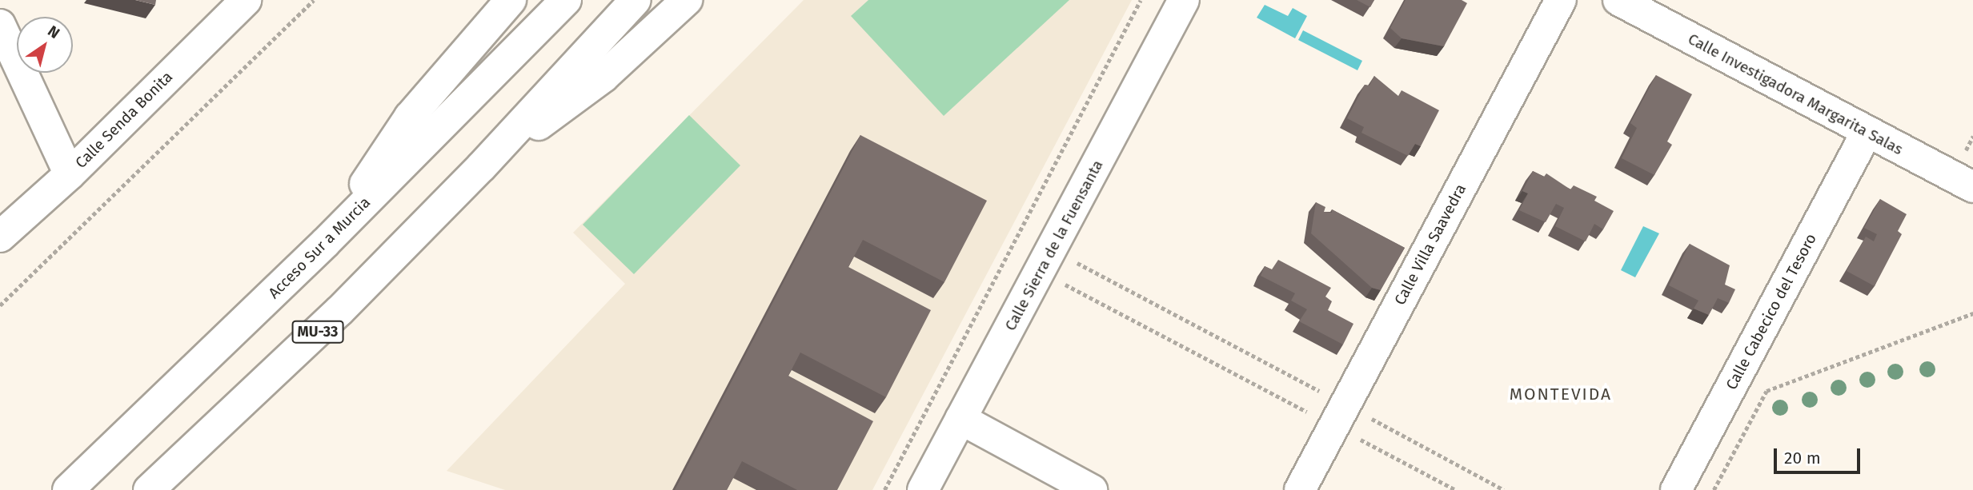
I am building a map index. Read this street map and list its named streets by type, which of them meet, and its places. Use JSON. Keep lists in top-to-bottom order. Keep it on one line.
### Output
{"streets":{"main road":["Calle Investigadora Margarita Salas","Calle Senda Bonita","Calle Villa Saavedra","Calle Sierra de la Fuensanta","Acceso Sur a Murcia","Calle Cabecico del Tesoro","MU-33"]},"crossings":[["Calle Investigadora Margarita Salas","Calle Cabecico del Tesoro"]],"districts":["MONTEVIDA"],"scale_bar":"20 m","north":"top right"}
